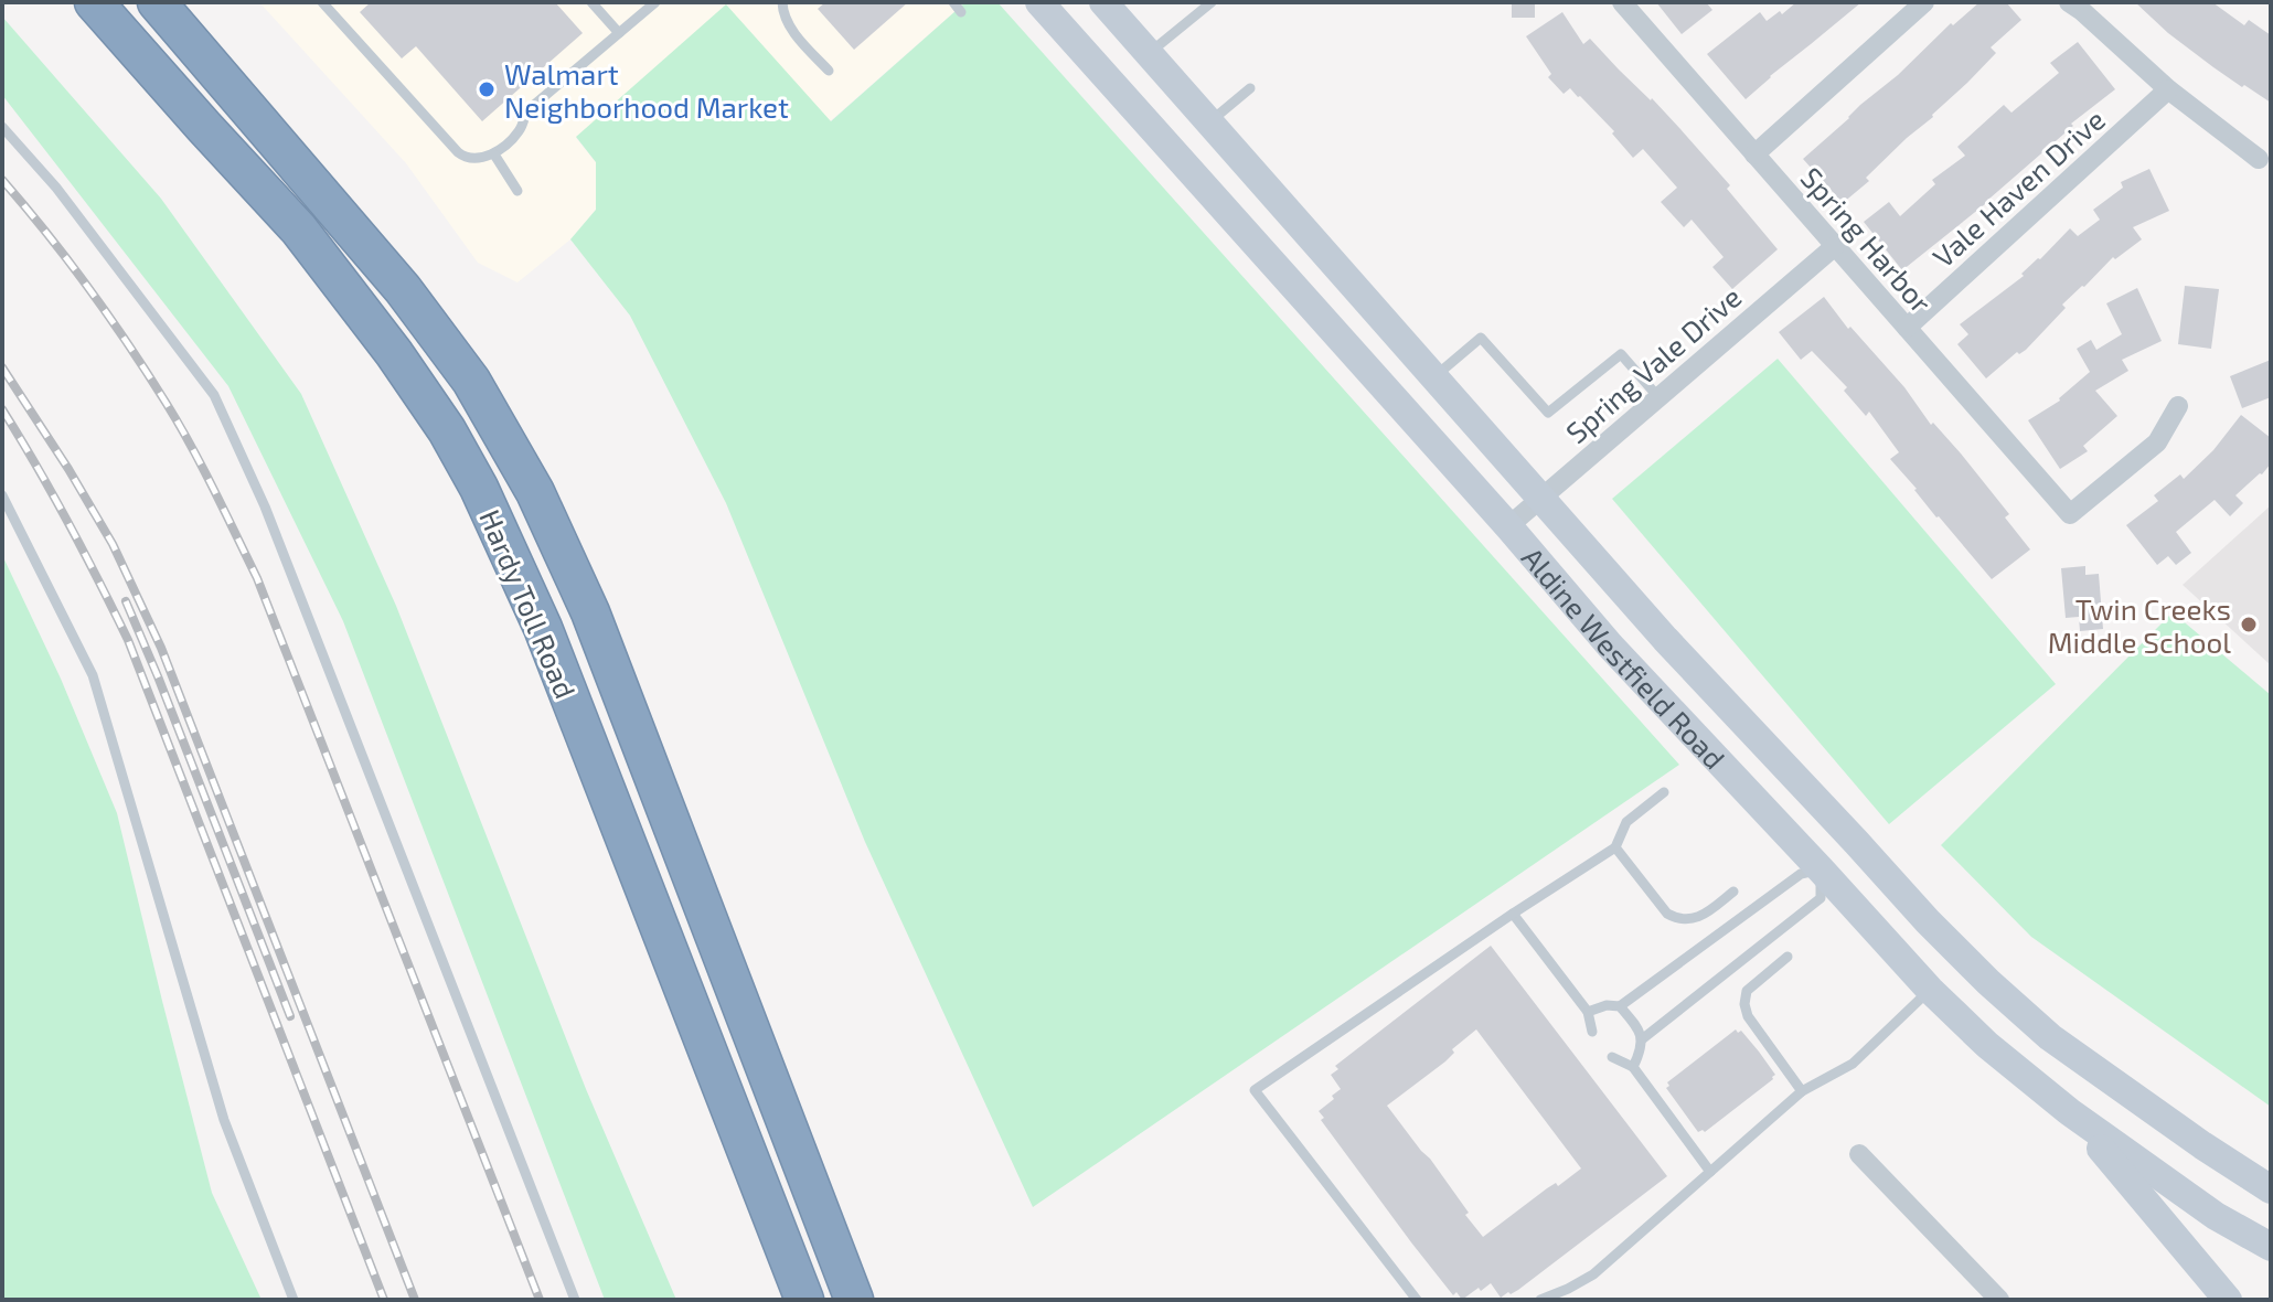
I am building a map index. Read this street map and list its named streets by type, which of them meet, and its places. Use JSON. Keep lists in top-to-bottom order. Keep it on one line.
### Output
{"streets":{"highway":["Hardy Toll Road"],"main road":["Aldine Westfield Road"],"street":["Vale Haven Drive","Spring Harbor","Spring Vale Drive"]},"crossings":[["Vale Haven Drive","Spring Harbor"],["Spring Harbor","Spring Vale Drive"],["Spring Vale Drive","Aldine Westfield Road"]],"places":["Walmart Neighborhood Market","Twin Creeks Middle School"]}
